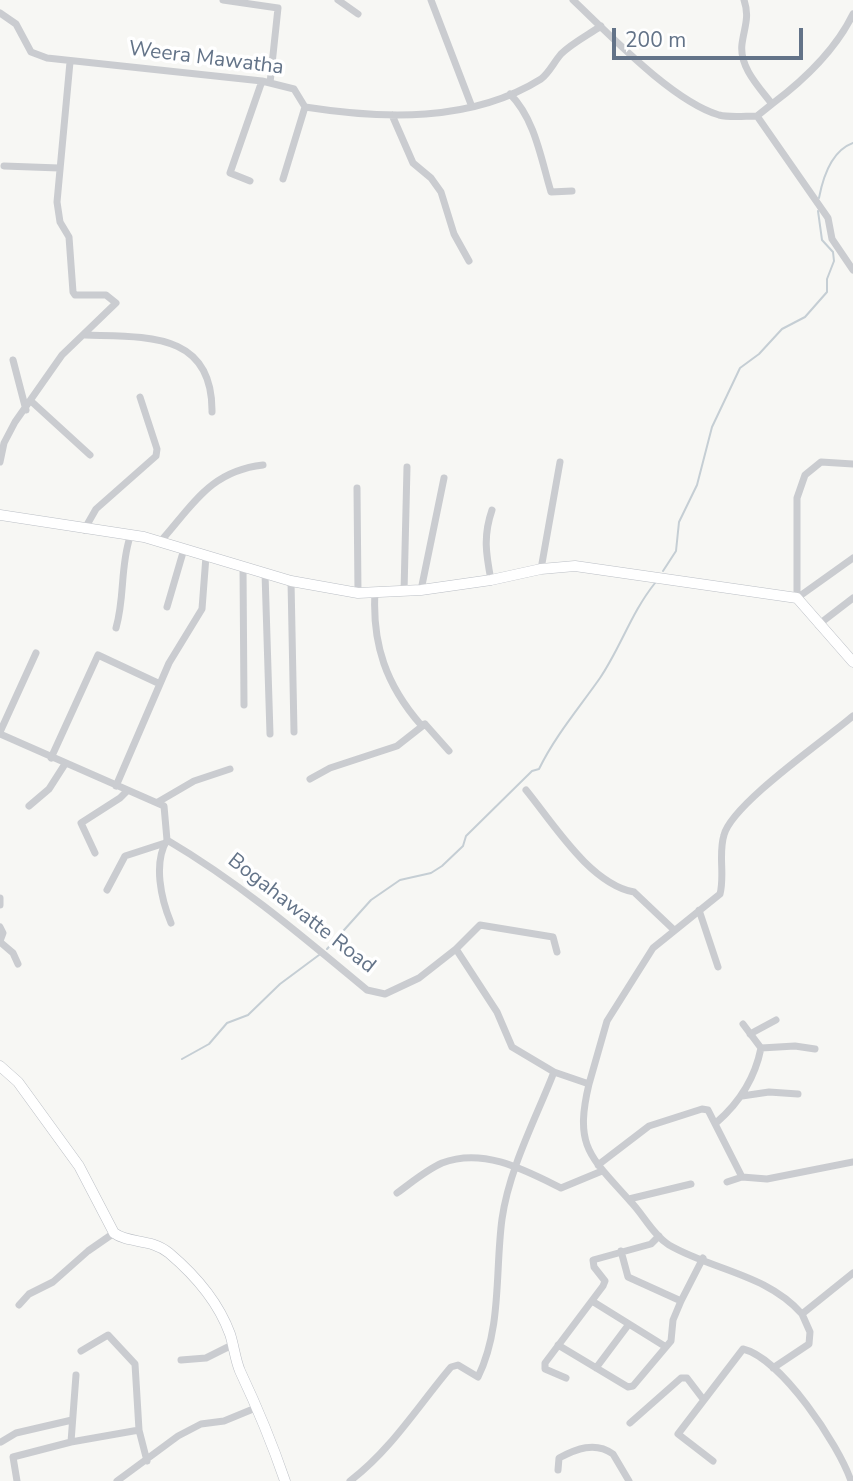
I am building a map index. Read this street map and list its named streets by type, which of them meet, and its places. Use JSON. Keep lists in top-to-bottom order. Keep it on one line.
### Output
{"streets":{"street":["Weera Mawatha","Bogahawatte Road"]},"scale_bar":"200 m"}
